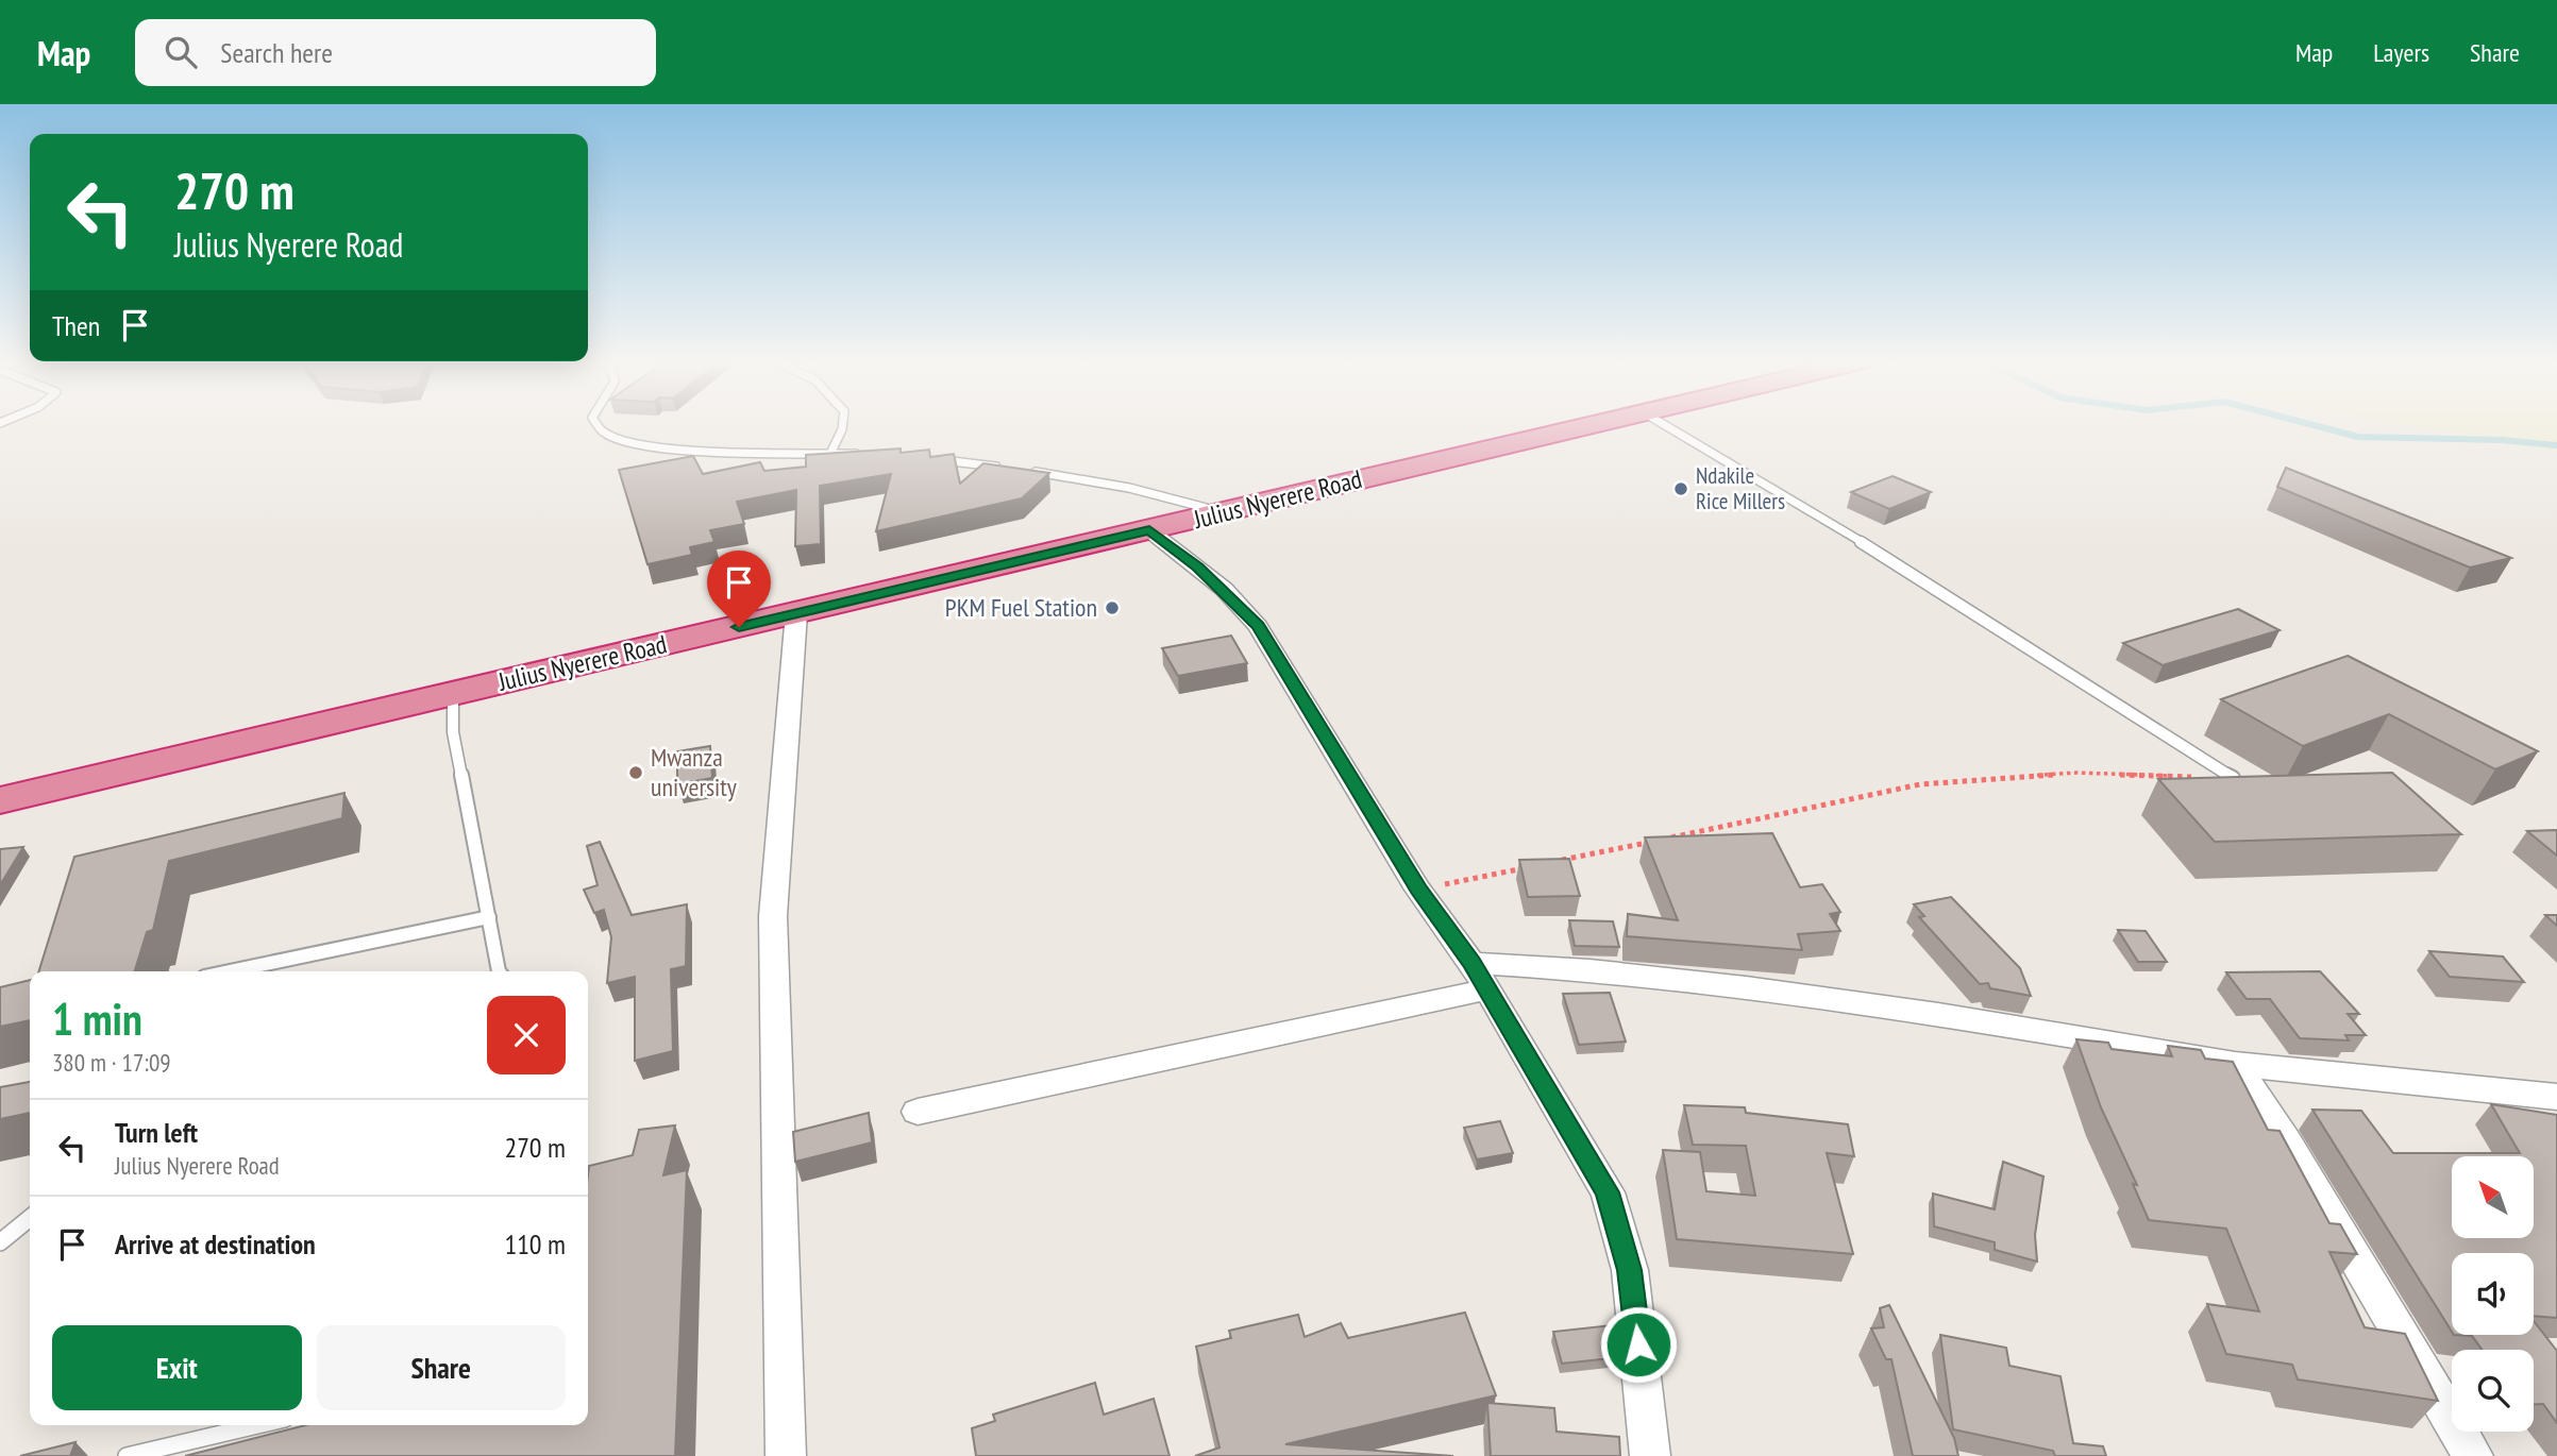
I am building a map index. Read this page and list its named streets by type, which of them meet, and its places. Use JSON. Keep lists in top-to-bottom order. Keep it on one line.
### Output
{"streets":{"highway":["Julius Nyerere Road"]},"places":["Ndakile Rice Millers","PKM Fuel Station","Mwanza university"],"north":"top left","page":{"header":"Map","search":"Search here","nav":["Map","Layers","Share"],"turn":["270 m","Julius Nyerere Road"],"then":"Then","heading":["1 min","380 m · 17:09"],"list":[{"name":"Turn left","note":"Julius Nyerere Road","value":"270 m"},{"name":"Arrive at destination","value":"110 m"}],"buttons":["Exit","Share"]}}
